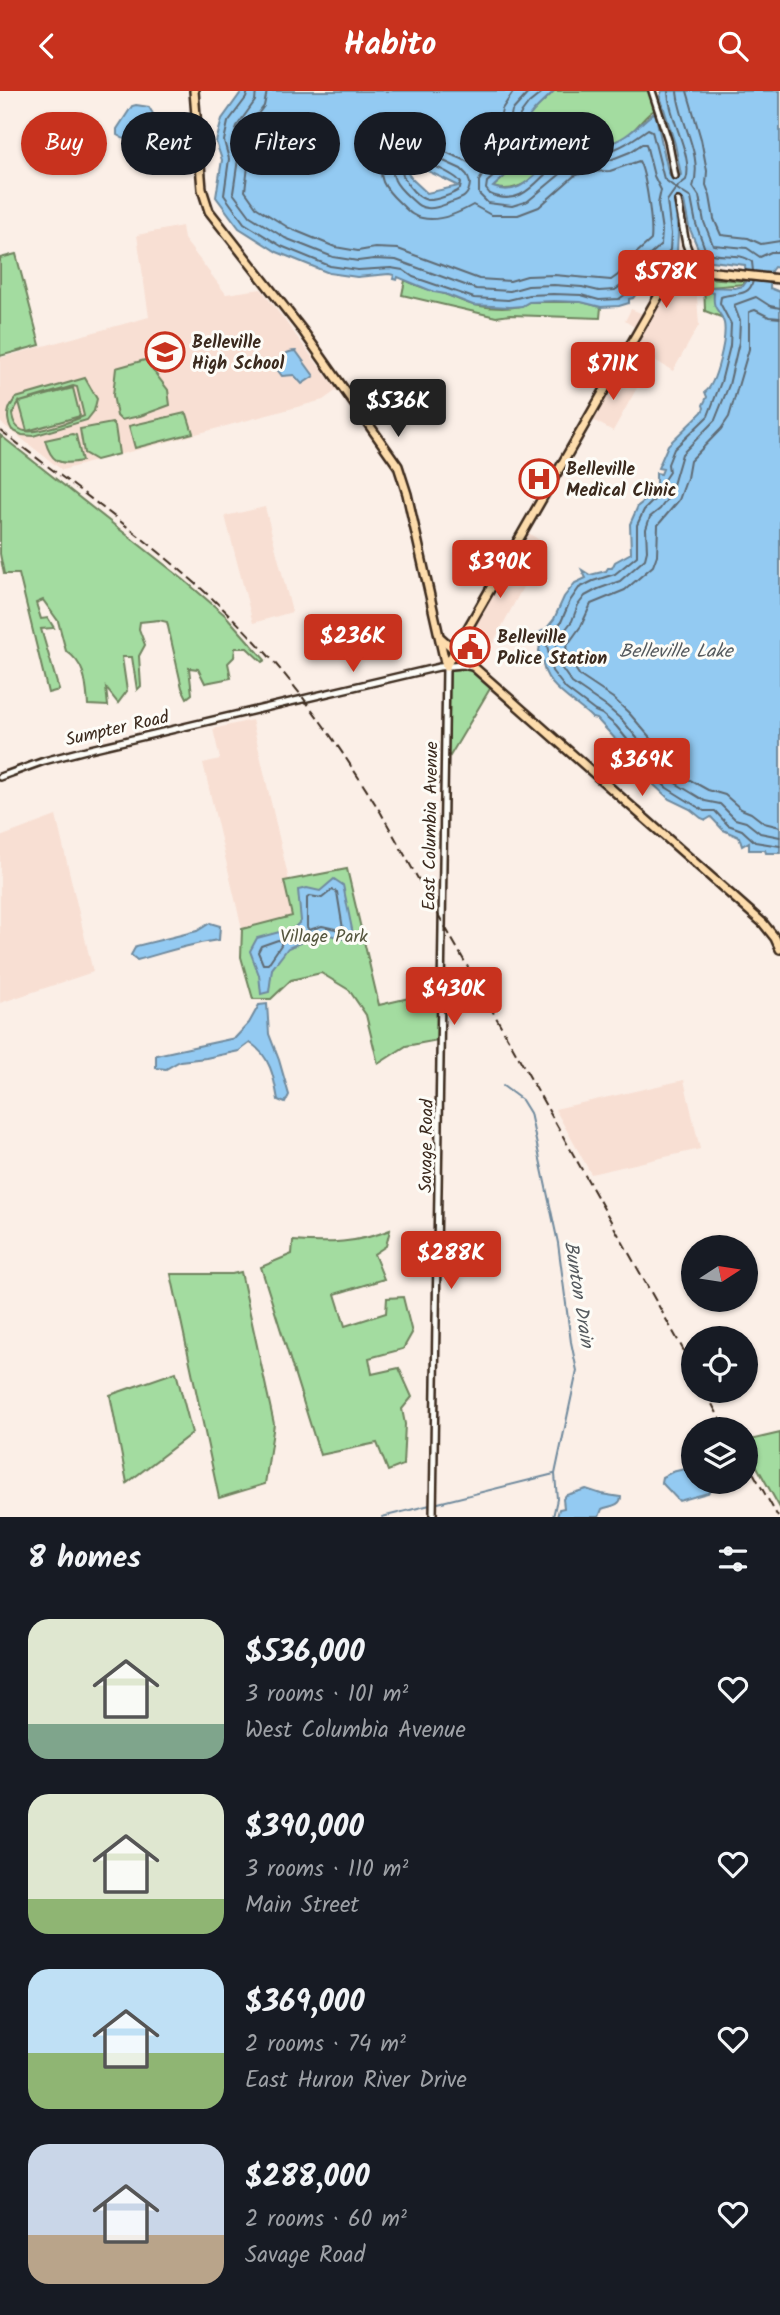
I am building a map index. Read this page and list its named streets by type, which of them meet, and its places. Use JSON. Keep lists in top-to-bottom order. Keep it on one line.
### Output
{"streets":{"street":["Sumpter Road","East Columbia Avenue","Savage Road"]},"crossings":[["Sumpter Road","East Columbia Avenue"],["East Columbia Avenue","Savage Road"]],"water":["Belleville Lake","Bunton Drain"],"parks":["Village Park"],"places":{"school or university":["Belleville High School"],"hospital":["Belleville Medical Clinic"],"public building":["Belleville Police Station"]},"north":"right","page":{"header":"Habito","chip":["Buy","Rent","Filters","New","Apartment"],"price":["$578K","$711K","$536K","$390K","$236K","$369K","$430K","$288K"],"heading":"8 homes","list":[{"name":"$536,000","note":"3 rooms · 101 m² · West Columbia Avenue"},{"name":"$390,000","note":"3 rooms · 110 m² · Main Street"},{"name":"$369,000","note":"2 rooms · 74 m² · East Huron River Drive"},{"name":"$288,000","note":"2 rooms · 60 m² · Savage Road"}]}}
